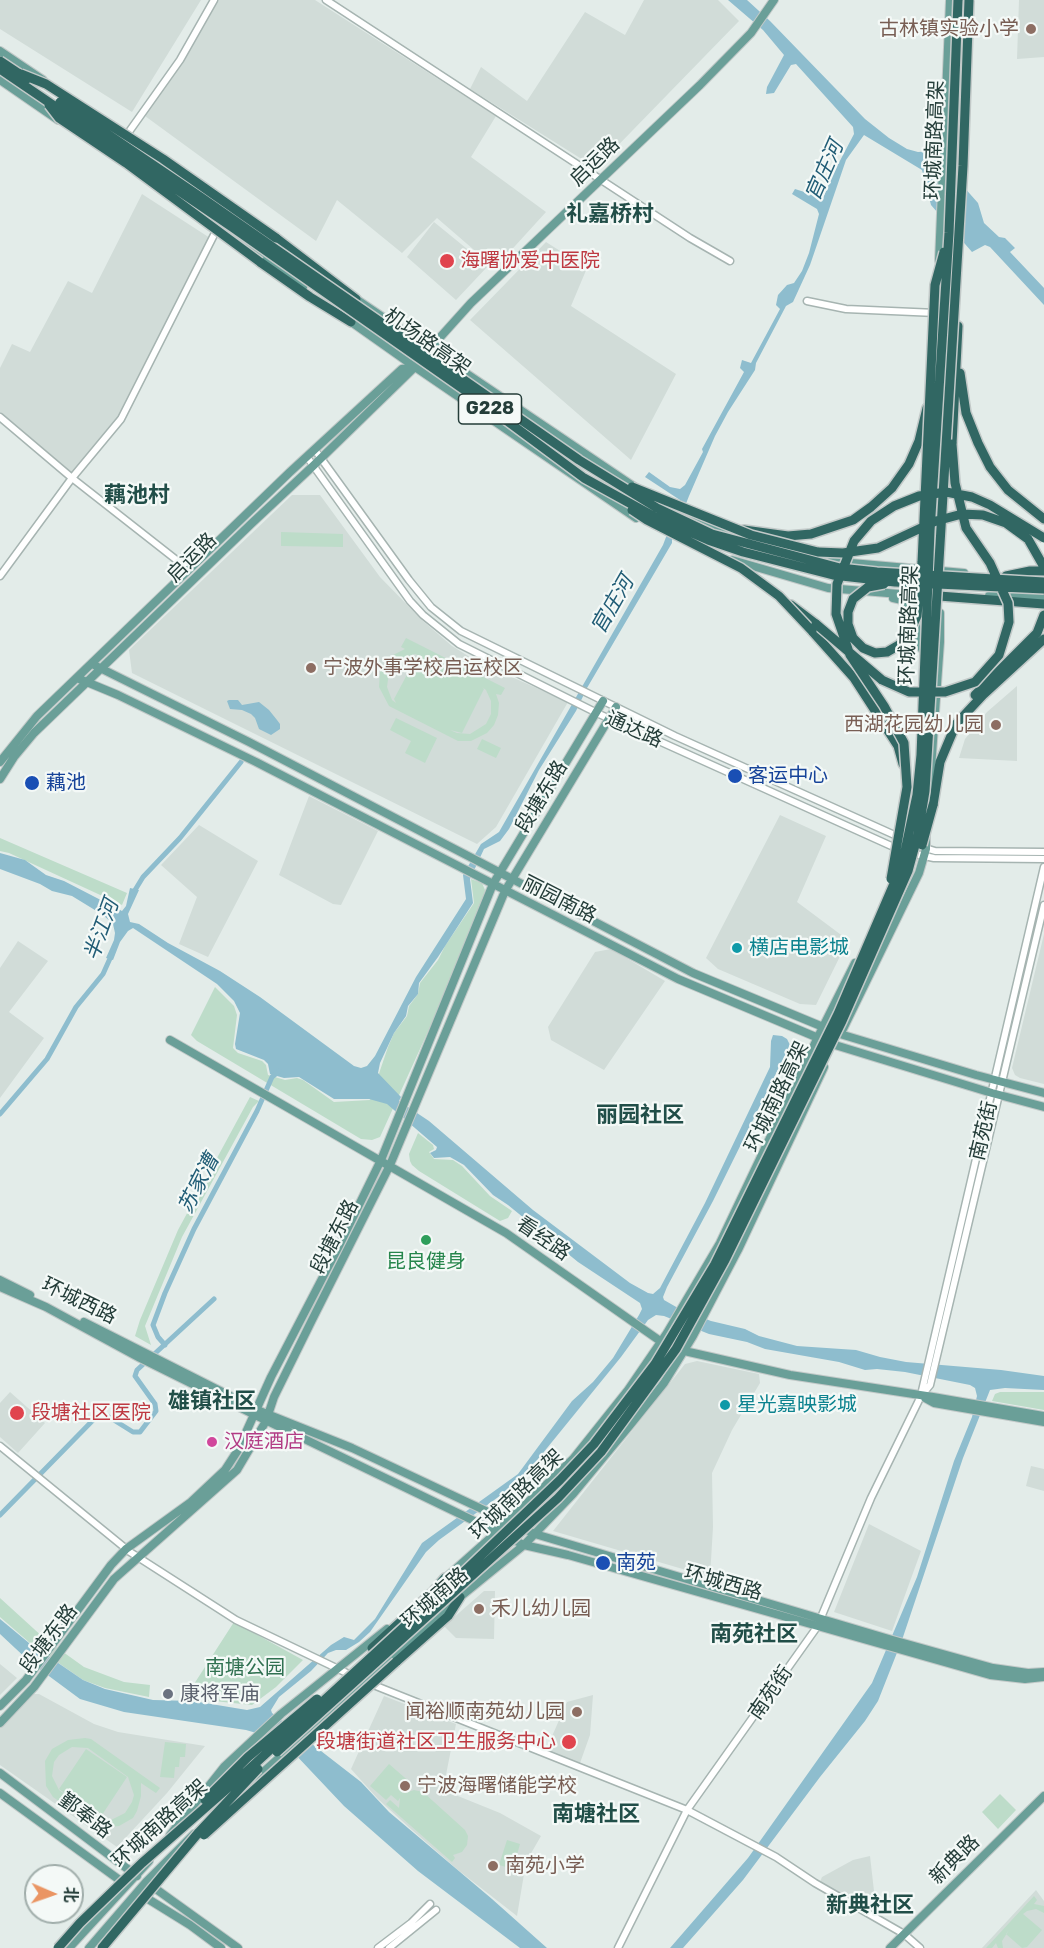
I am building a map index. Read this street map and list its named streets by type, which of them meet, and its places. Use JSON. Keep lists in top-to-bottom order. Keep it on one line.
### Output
{"streets":{"highway":["环城南路高架","机场路高架","G228"],"main road":["启运路","段塘东路","丽园南路","看经路","环城西路","环城南路","鄞奉路","新典路"],"street":["通达路","南苑街"]},"crossings":[["启运路","通达路"],["启运路","丽园南路"],["通达路","段塘东路"],["通达路","环城南路"],["段塘东路","丽园南路"],["段塘东路","看经路"],["段塘东路","环城西路"],["丽园南路","南苑街"],["丽园南路","环城南路"],["南苑街","看经路"],["南苑街","环城西路"],["看经路","环城南路"],["环城西路","环城南路"],["环城南路","鄞奉路"]],"districts":["礼嘉桥村","藕池村","丽园社区","雄镇社区","南苑社区","南塘社区","新典社区"],"water":["官庄河","半江河","苏家漕"],"parks":["南塘公园"],"places":["古林镇实验小学","海曙协爱中医院","宁波外事学校启运校区","西湖花园幼儿园","客运中心","藕池","横店电影城","昆良健身","星光嘉映影城","段塘社区医院","汉庭酒店","南苑","禾儿幼儿园","康将军庙","闻裕顺南苑幼儿园","段塘街道社区卫生服务中心","宁波海曙储能学校","南苑小学"],"north":"right"}
